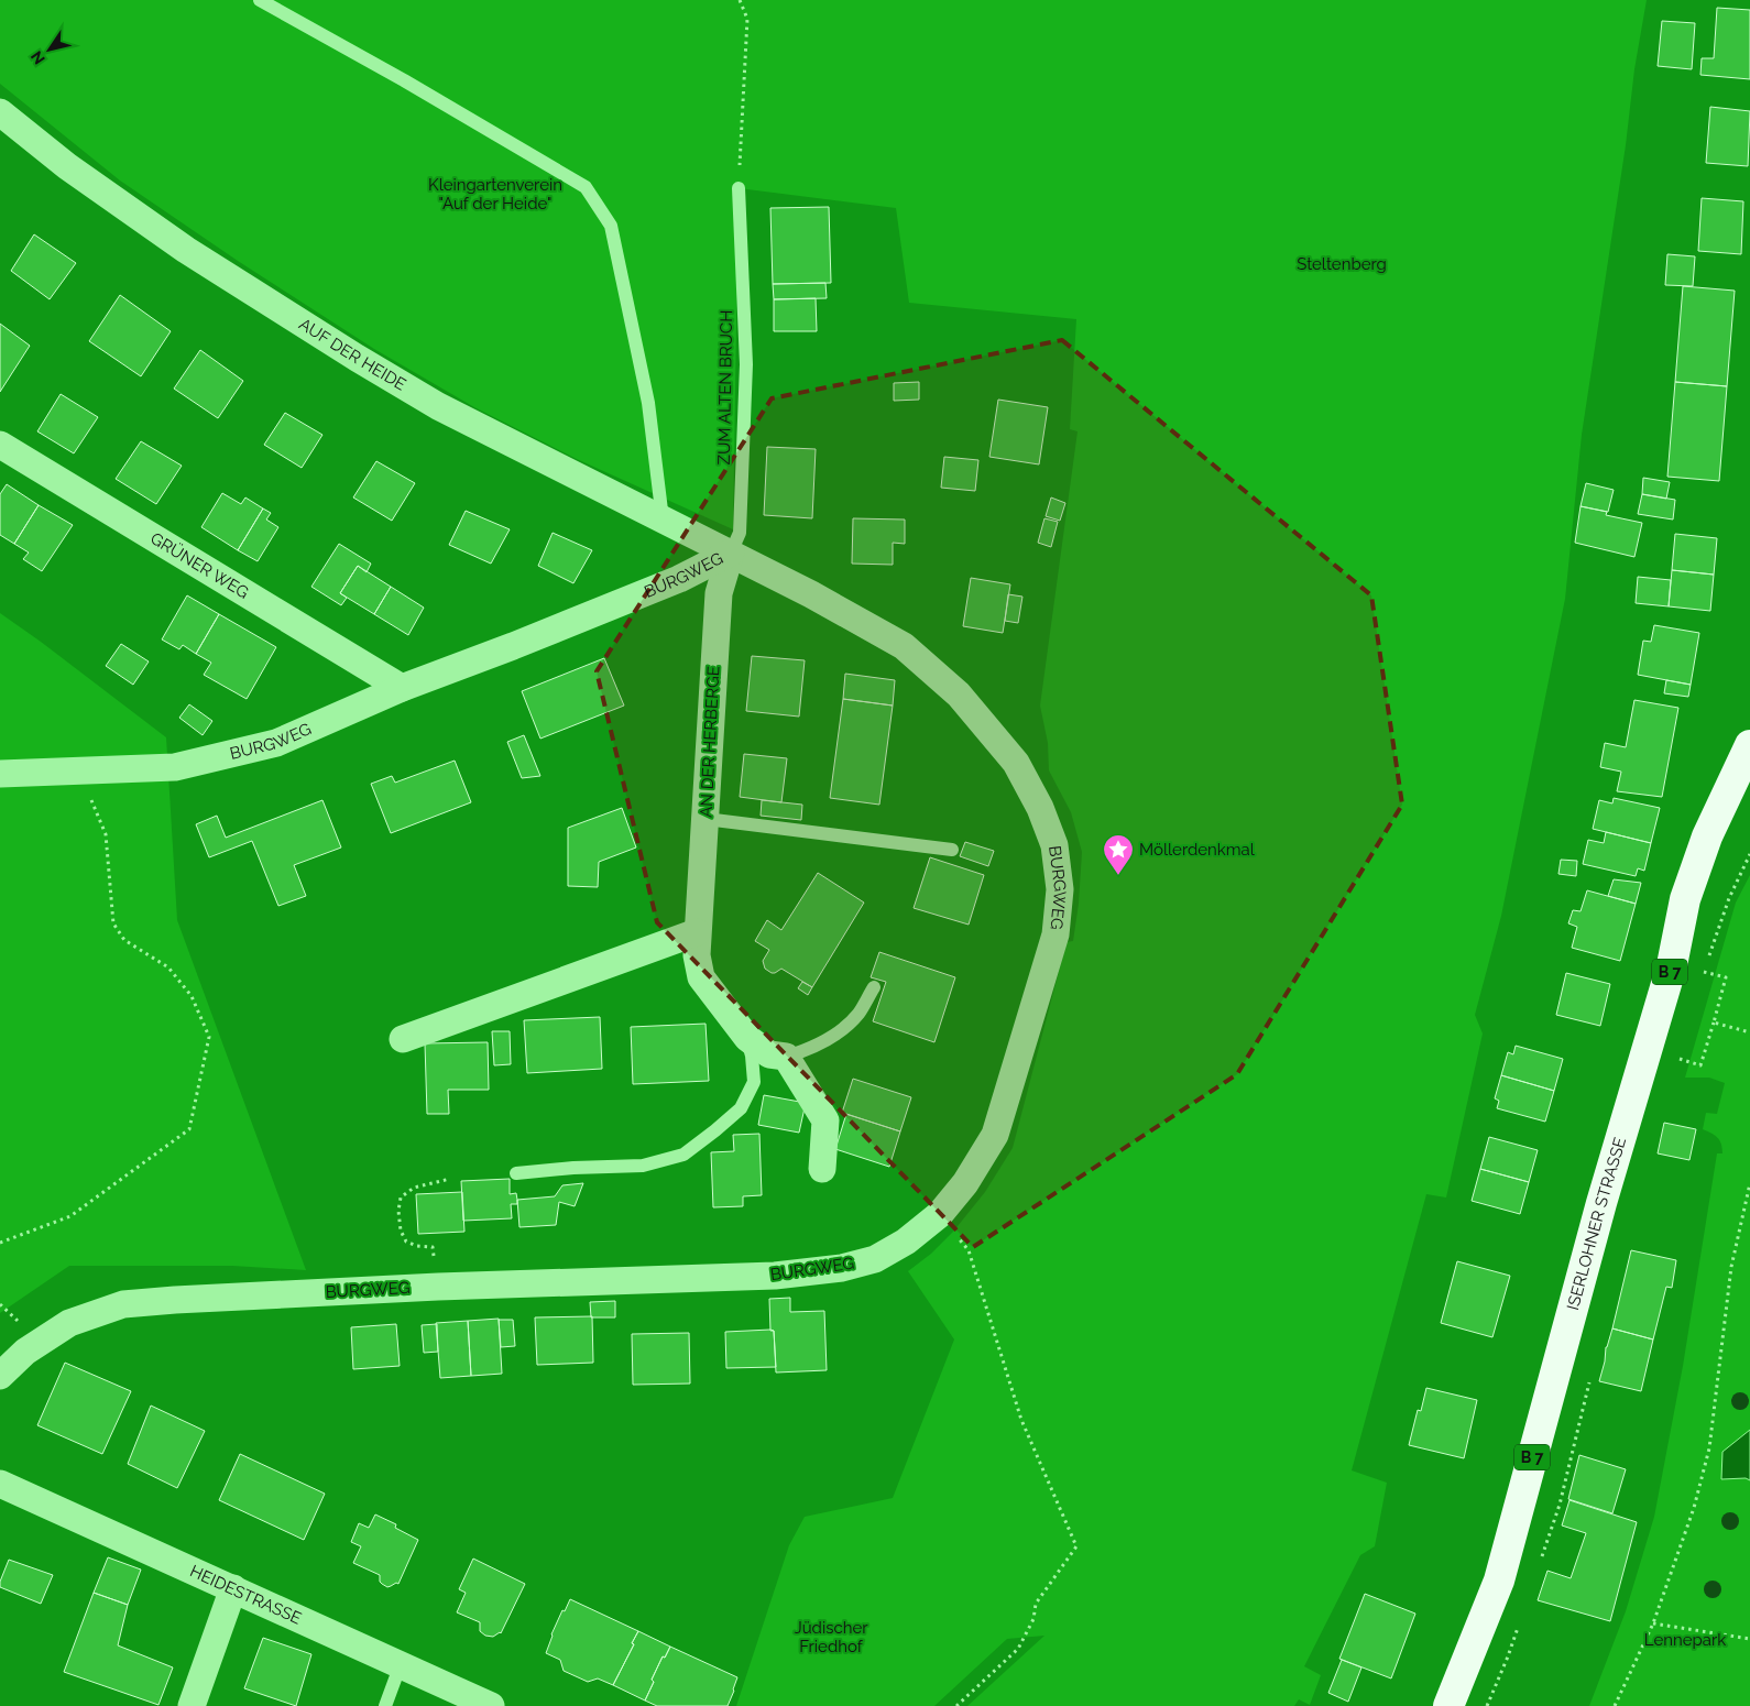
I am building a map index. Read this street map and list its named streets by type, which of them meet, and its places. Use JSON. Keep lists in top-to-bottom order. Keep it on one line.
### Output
{"streets":{"main road":["B 7","ISERLOHNER STRASSE"],"street":["AUF DER HEIDE","GRÜNER WEG","BURGWEG","AN DER HERBERGE","HEIDESTRASSE"],"lane":["ZUM ALTEN BRUCH"]},"crossings":[["AUF DER HEIDE","ZUM ALTEN BRUCH"],["AUF DER HEIDE","BURGWEG"],["AUF DER HEIDE","AN DER HERBERGE"],["ZUM ALTEN BRUCH","BURGWEG"],["ZUM ALTEN BRUCH","AN DER HERBERGE"],["GRÜNER WEG","BURGWEG"],["BURGWEG","AN DER HERBERGE"]],"parks":["Kleingartenverein \"Auf der Heide\"","Steltenberg","Jüdischer Friedhof","Lennepark"],"places":{"place":["Möllerdenkmal"]},"north":"bottom left"}
